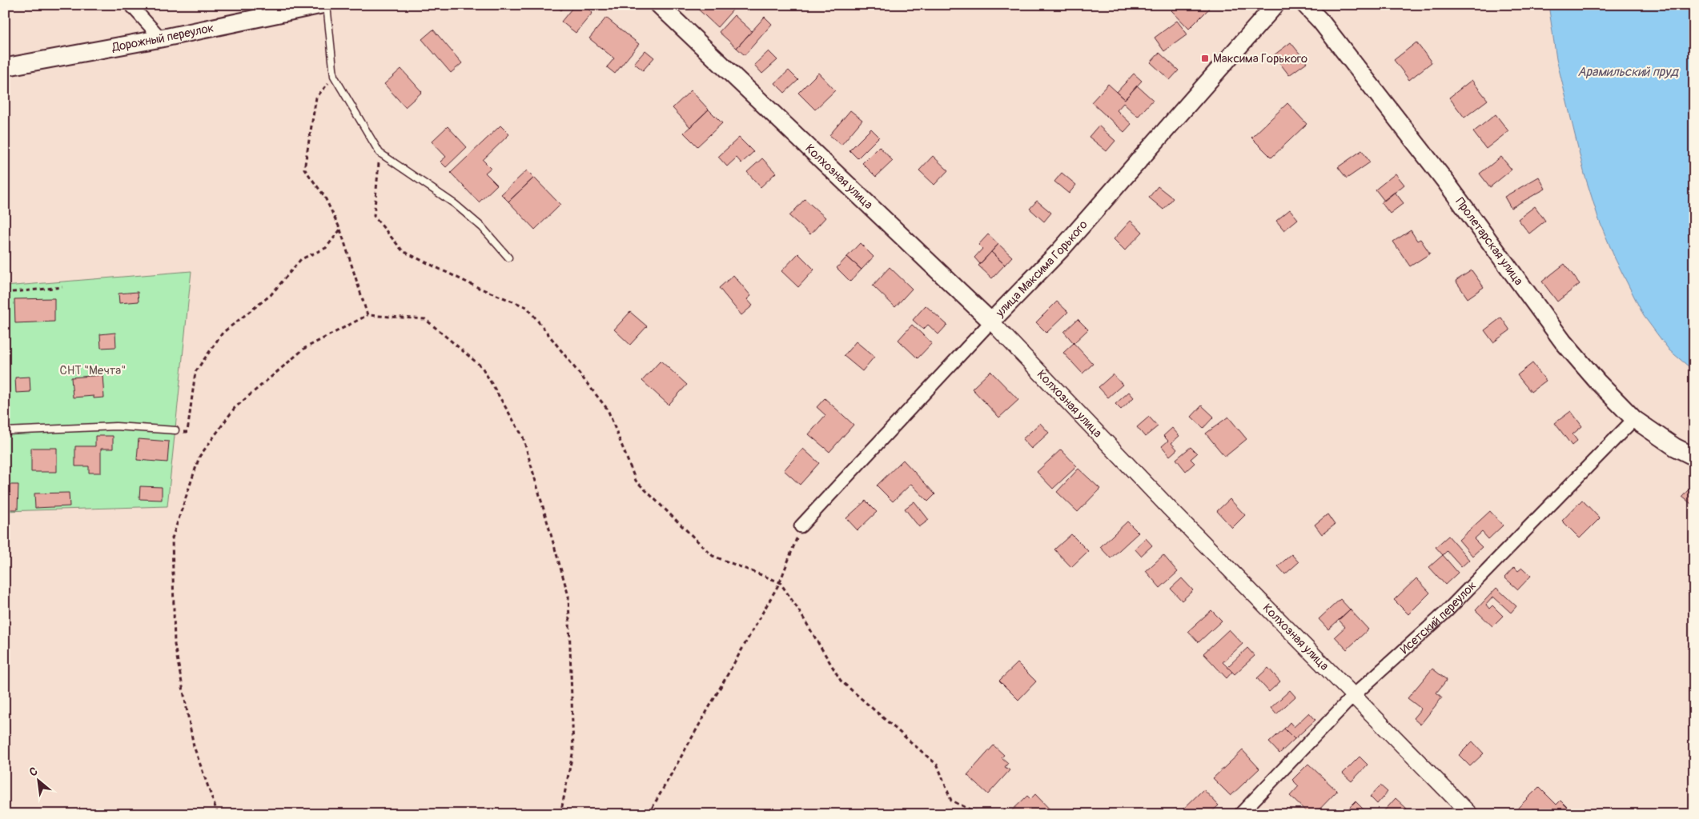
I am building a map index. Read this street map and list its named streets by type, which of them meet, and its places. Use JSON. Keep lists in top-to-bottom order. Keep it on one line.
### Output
{"streets":{"main road":["Дорожный переулок","Колхозная улица","Пролетарская улица","улица Максима Горького"],"street":["Исетский переулок"]},"crossings":[["Колхозная улица","улица Максима Горького"],["Колхозная улица","Исетский переулок"],["Пролетарская улица","Исетский переулок"]],"water":["Арамильский пруд"],"parks":["СНТ \"Мечта\""],"places":{"transit":["Максима Горького"]},"north":"top left"}
